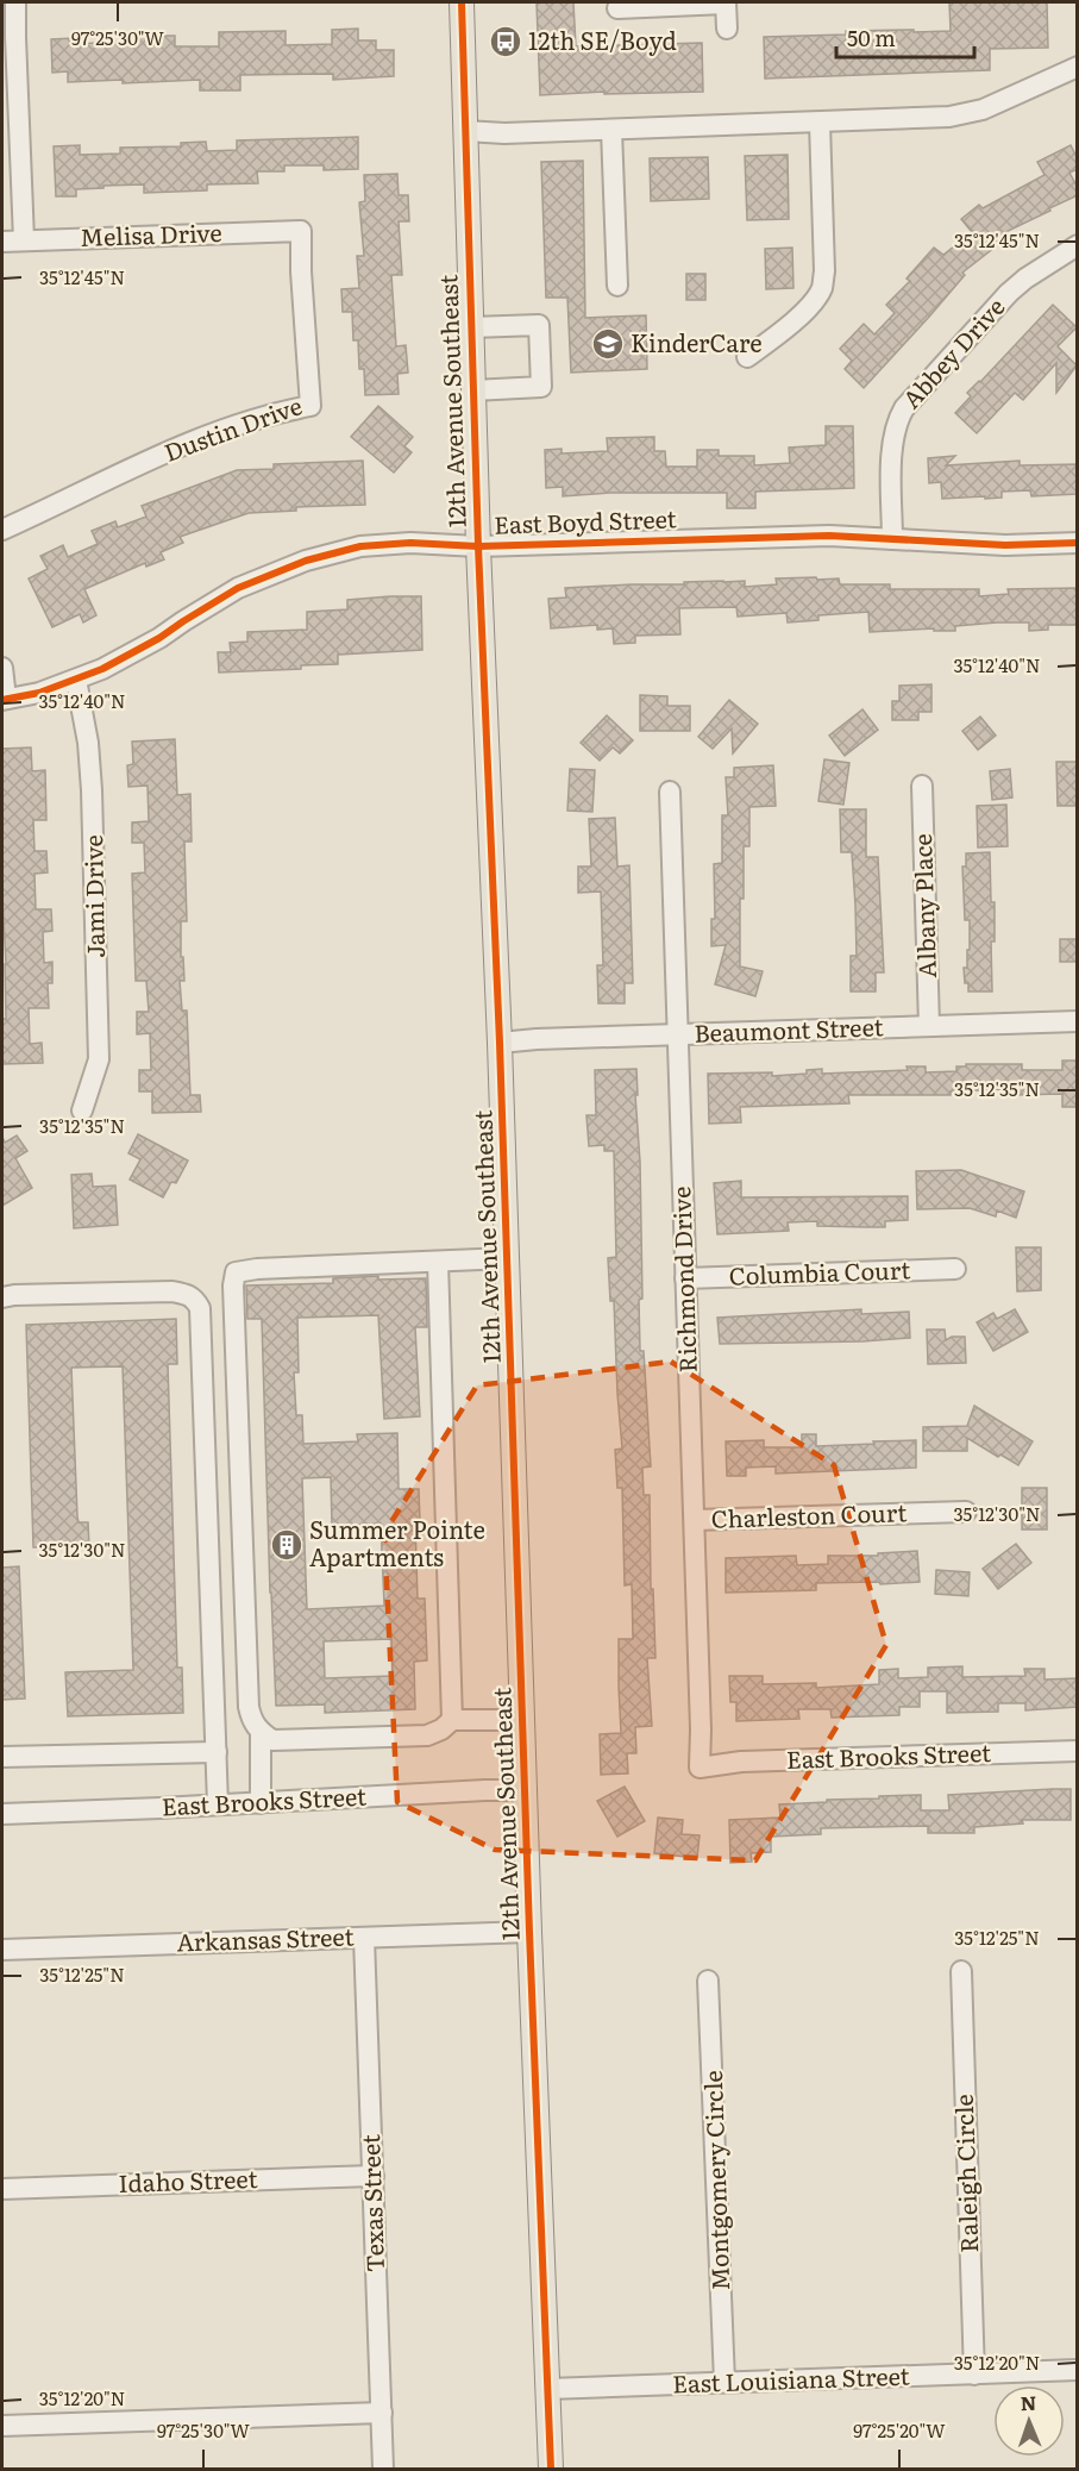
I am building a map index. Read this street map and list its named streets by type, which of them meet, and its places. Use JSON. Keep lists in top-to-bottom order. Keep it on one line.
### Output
{"streets":{"main road":["12th Avenue Southeast"],"street":["Melisa Drive","Abbey Drive","Dustin Drive","East Boyd Street","Jami Drive","Albany Place","Beaumont Street","Columbia Court","Richmond Drive","Charleston Court","East Brooks Street","Arkansas Street","Raleigh Circle","Montgomery Circle","Idaho Street","Texas Street","East Louisiana Street"]},"crossings":[["Melisa Drive","Dustin Drive"],["Abbey Drive","East Boyd Street"],["12th Avenue Southeast","East Boyd Street"],["12th Avenue Southeast","Beaumont Street"],["12th Avenue Southeast","East Brooks Street"],["12th Avenue Southeast","Arkansas Street"],["12th Avenue Southeast","East Louisiana Street"],["East Boyd Street","Jami Drive"],["Albany Place","Beaumont Street"],["Beaumont Street","Richmond Drive"],["Columbia Court","Richmond Drive"],["Richmond Drive","Charleston Court"],["Richmond Drive","East Brooks Street"],["Arkansas Street","Texas Street"],["Raleigh Circle","East Louisiana Street"],["Montgomery Circle","East Louisiana Street"],["Idaho Street","Texas Street"]],"places":{"bus stop":["12th SE/Boyd"],"school or university":["KinderCare"],"building":["Summer Pointe Apartments"]},"scale_bar":"50 m","north":"top","coordinates":["97°25'30\"W","35°12'45\"N","35°12'40\"N","35°12'35\"N","35°12'30\"N","35°12'25\"N","35°12'20\"N","97°25'20\"W"]}
